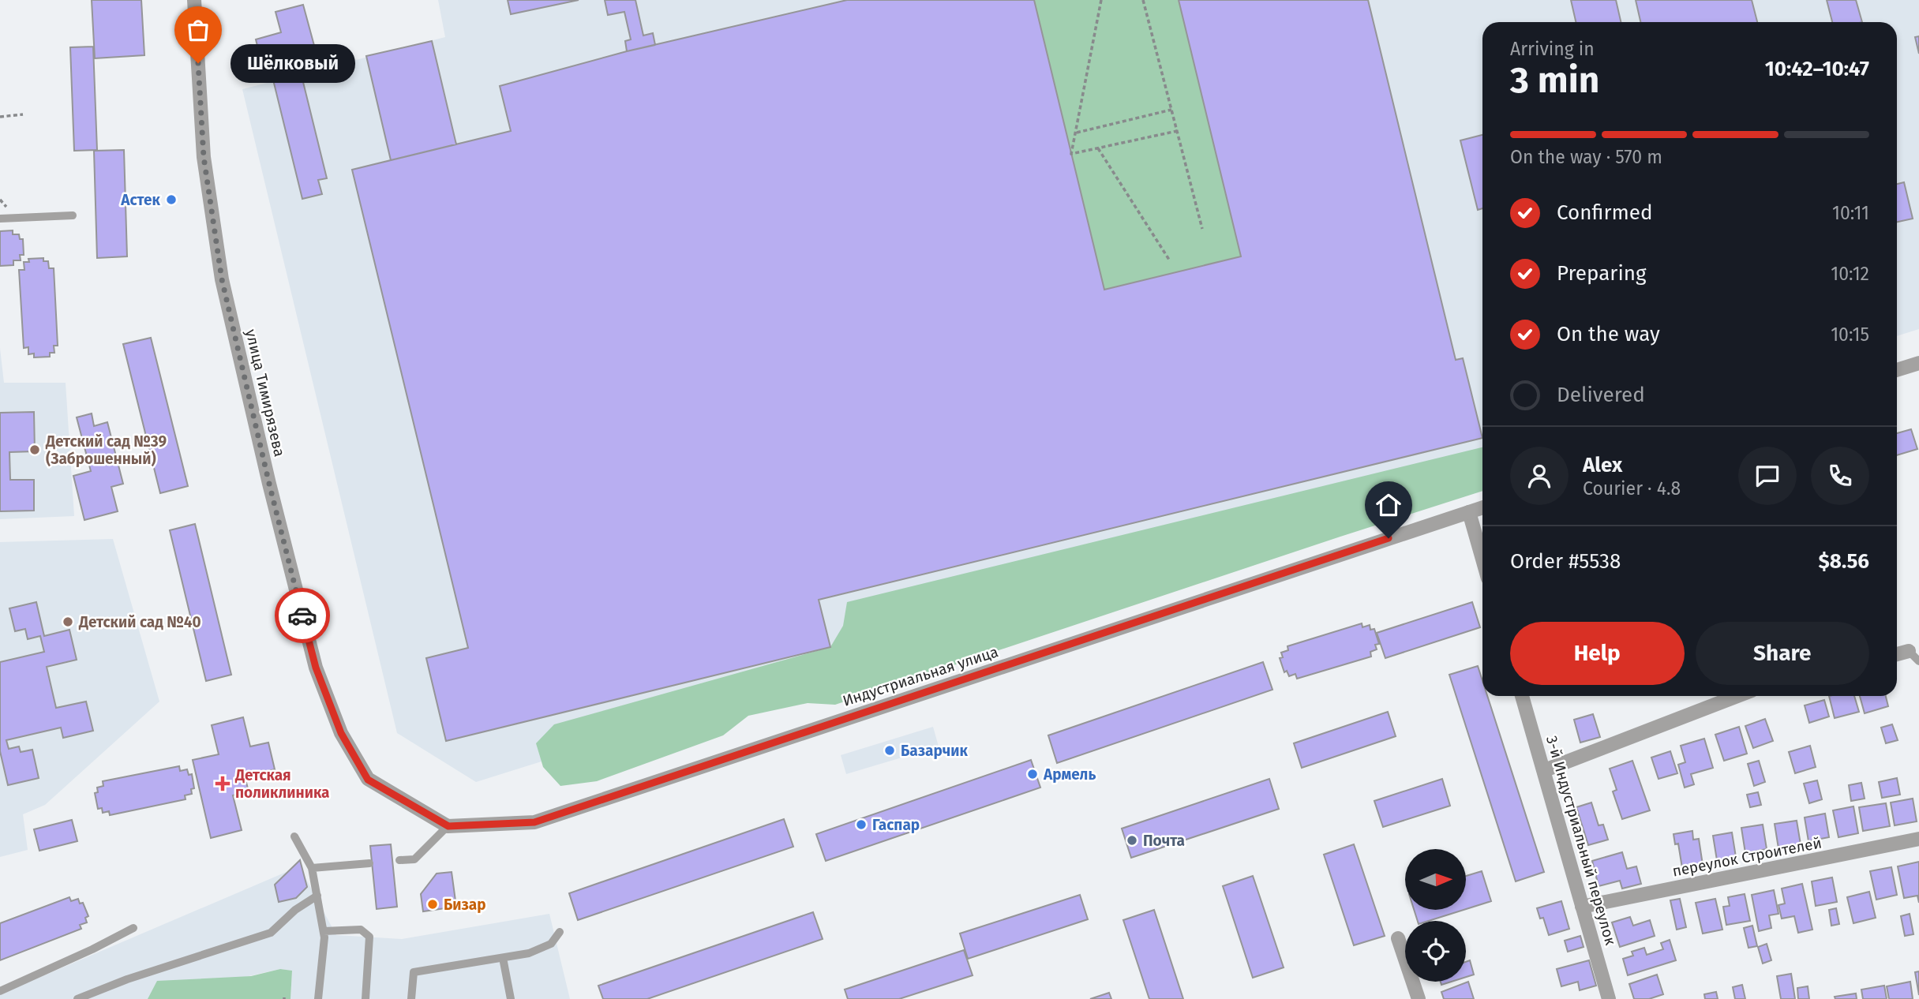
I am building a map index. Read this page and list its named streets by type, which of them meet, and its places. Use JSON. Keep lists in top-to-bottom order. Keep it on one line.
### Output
{"streets":{"street":["улица Тимирязева","Индустриальная улица","3-й Индустриальный переулок","переулок Строителей"]},"crossings":[["улица Тимирязева","Индустриальная улица"],["3-й Индустриальный переулок","переулок Строителей"]],"places":{"other":["Шёлковый","Астек","Детский сад №39 (Заброшенный)","Детский сад №40","Базарчик","Армель","Гаспар","Почта","Бизар"],"health":["Детская поликлиника"]},"north":"right","page":{"heading":["3 min","Arriving in","10:42–10:47"],"panel":["Alex","Courier · 4.8","Order #5538","$8.56"],"bubble":"Шёлковый","bar":"On the way · 570 m","list":[["Confirmed","10:11"],["Preparing","10:12"],["On the way","10:15"],"Delivered"],"buttons":["Help","Share"]}}
